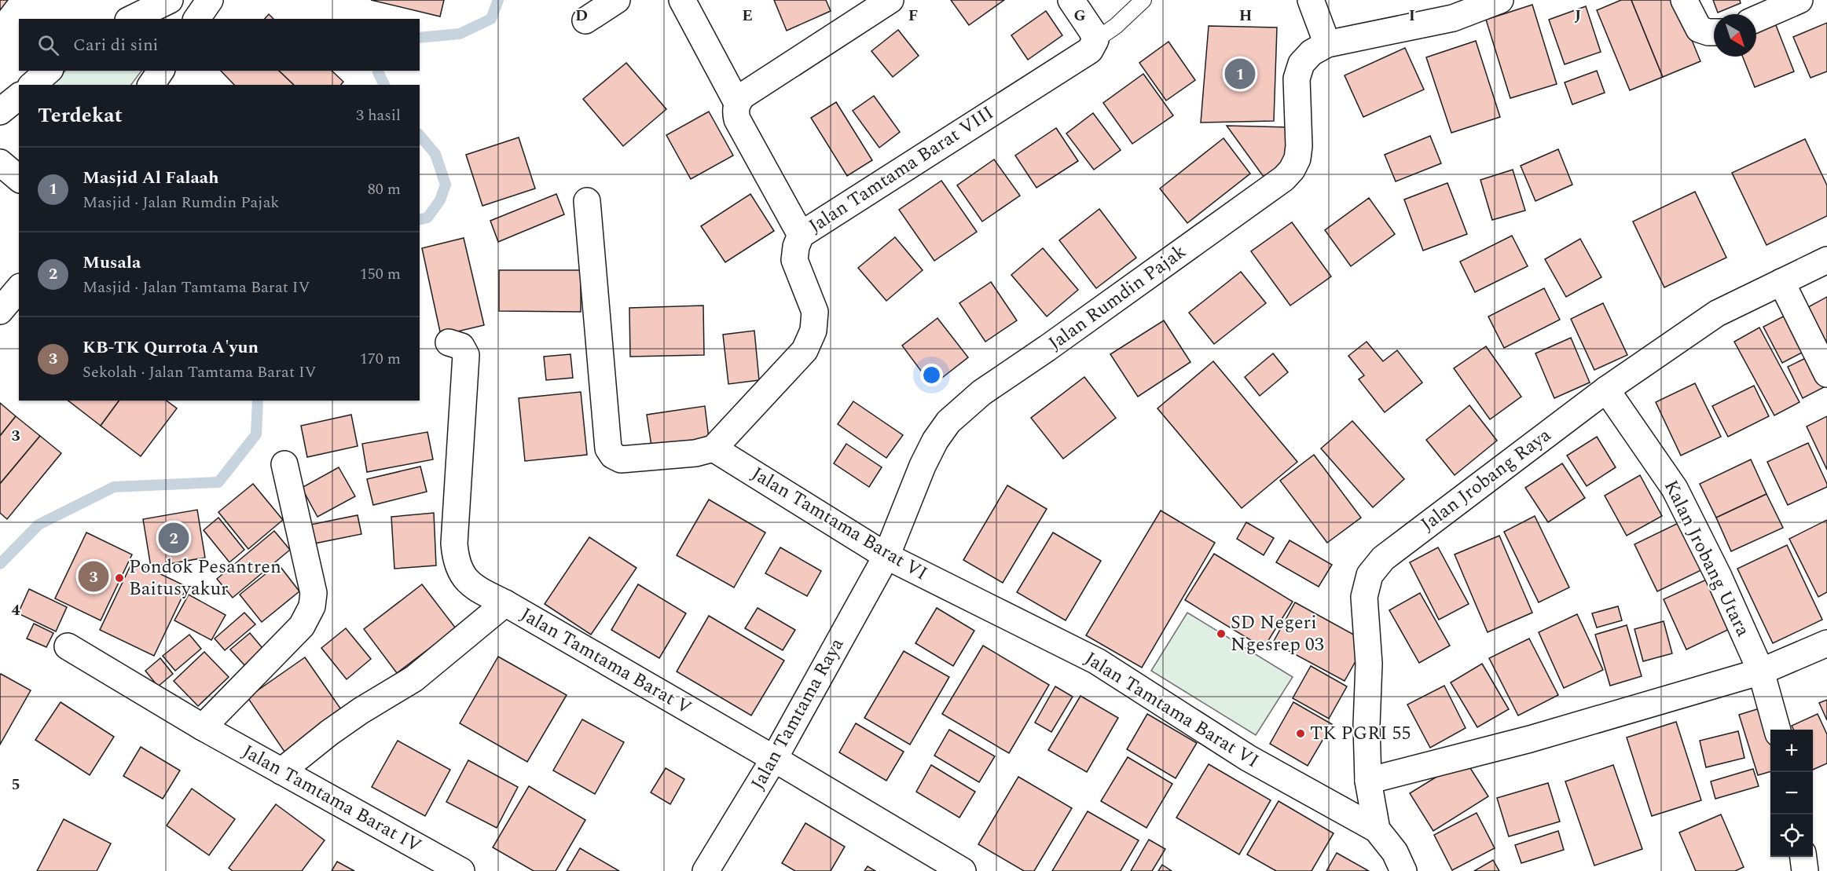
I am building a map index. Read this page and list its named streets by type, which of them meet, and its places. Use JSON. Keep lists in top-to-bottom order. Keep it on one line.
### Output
{"streets":{"street":["Jalan Tamtama Barat VIII","Jalan Rumdin Pajak","Jalan Jrobang Raya","Jalan Tamtama Barat VI","Kalan Jrobang Utara","Jalan Tamtama Barat V","Jalan Tamtama Raya","Jalan Tamtama Barat IV"]},"crossings":[["Jalan Tamtama Barat VIII","Jalan Tamtama Barat VI"],["Jalan Rumdin Pajak","Jalan Tamtama Barat VI"],["Jalan Rumdin Pajak","Jalan Tamtama Raya"],["Jalan Jrobang Raya","Jalan Tamtama Barat VI"],["Jalan Jrobang Raya","Kalan Jrobang Utara"],["Jalan Tamtama Barat VI","Jalan Tamtama Raya"],["Jalan Tamtama Barat V","Jalan Tamtama Raya"]],"places":["Pondok Pesantren Baitusyakur","SD Negeri Ngesrep 03","TK PGRI 55"],"north":"bottom right","page":{"search":"Cari di sini","pins":["1","2","3"],"heading":["Terdekat","3 hasil"],"list":[{"mark":"1","name":"Masjid Al Falaah","note":"Masjid · Jalan Rumdin Pajak","value":"80 m"},{"mark":"2","name":"Musala","note":"Masjid · Jalan Tamtama Barat IV","value":"150 m"},{"mark":"3","name":"KB-TK Qurrota A'yun","note":"Sekolah · Jalan Tamtama Barat IV","value":"170 m"}],"map_buttons":["+","−"]},"grid":{"columns":["D","E","F","G","H","I","J"],"rows":["3","4","5"]}}
